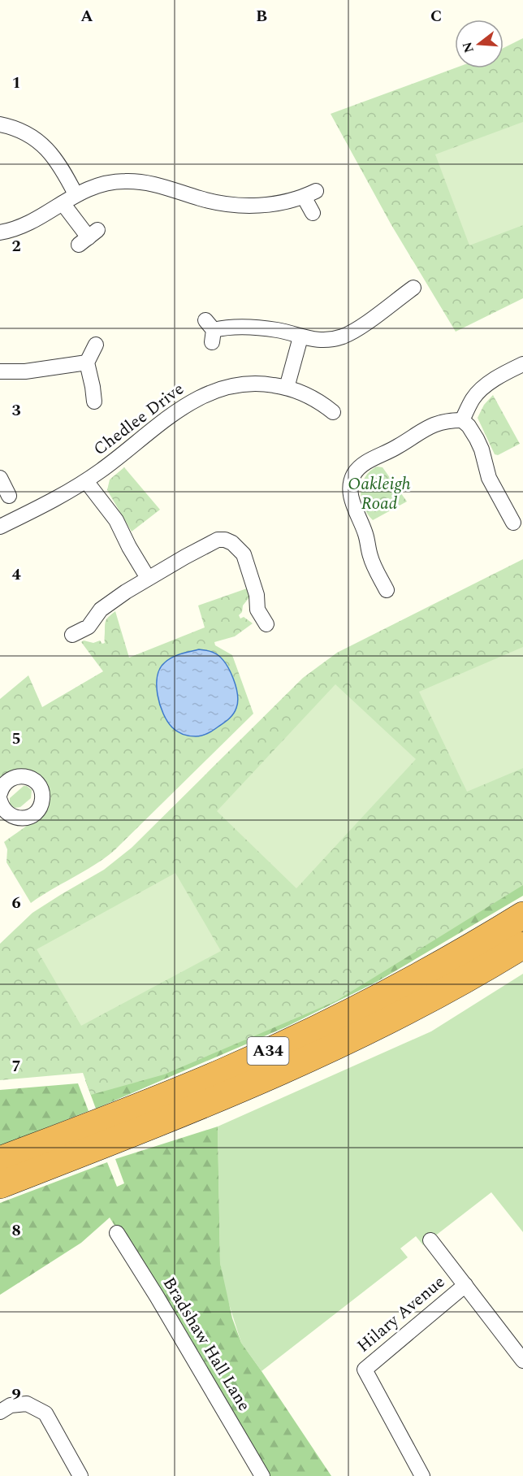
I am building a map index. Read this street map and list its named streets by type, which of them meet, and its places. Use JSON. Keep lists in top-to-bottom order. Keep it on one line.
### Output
{"streets":{"highway":["A34"],"street":["Chedlee Drive","Hilary Avenue","Bradshaw Hall Lane"]},"parks":["Oakleigh Road"],"north":"left","grid":{"columns":["A","B","C"],"rows":["1","2","3","4","5","6","7","8","9"]}}
